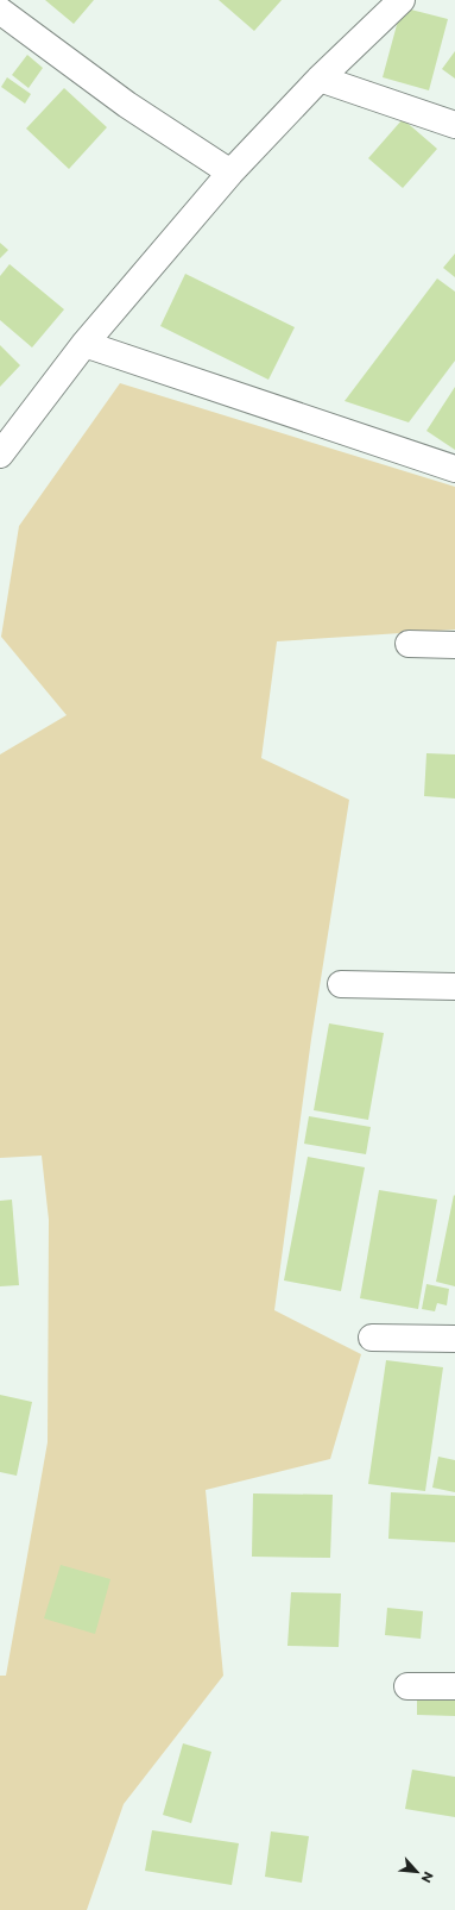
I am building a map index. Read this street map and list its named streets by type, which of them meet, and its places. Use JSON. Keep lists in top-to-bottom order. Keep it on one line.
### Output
{"north":"bottom right"}
